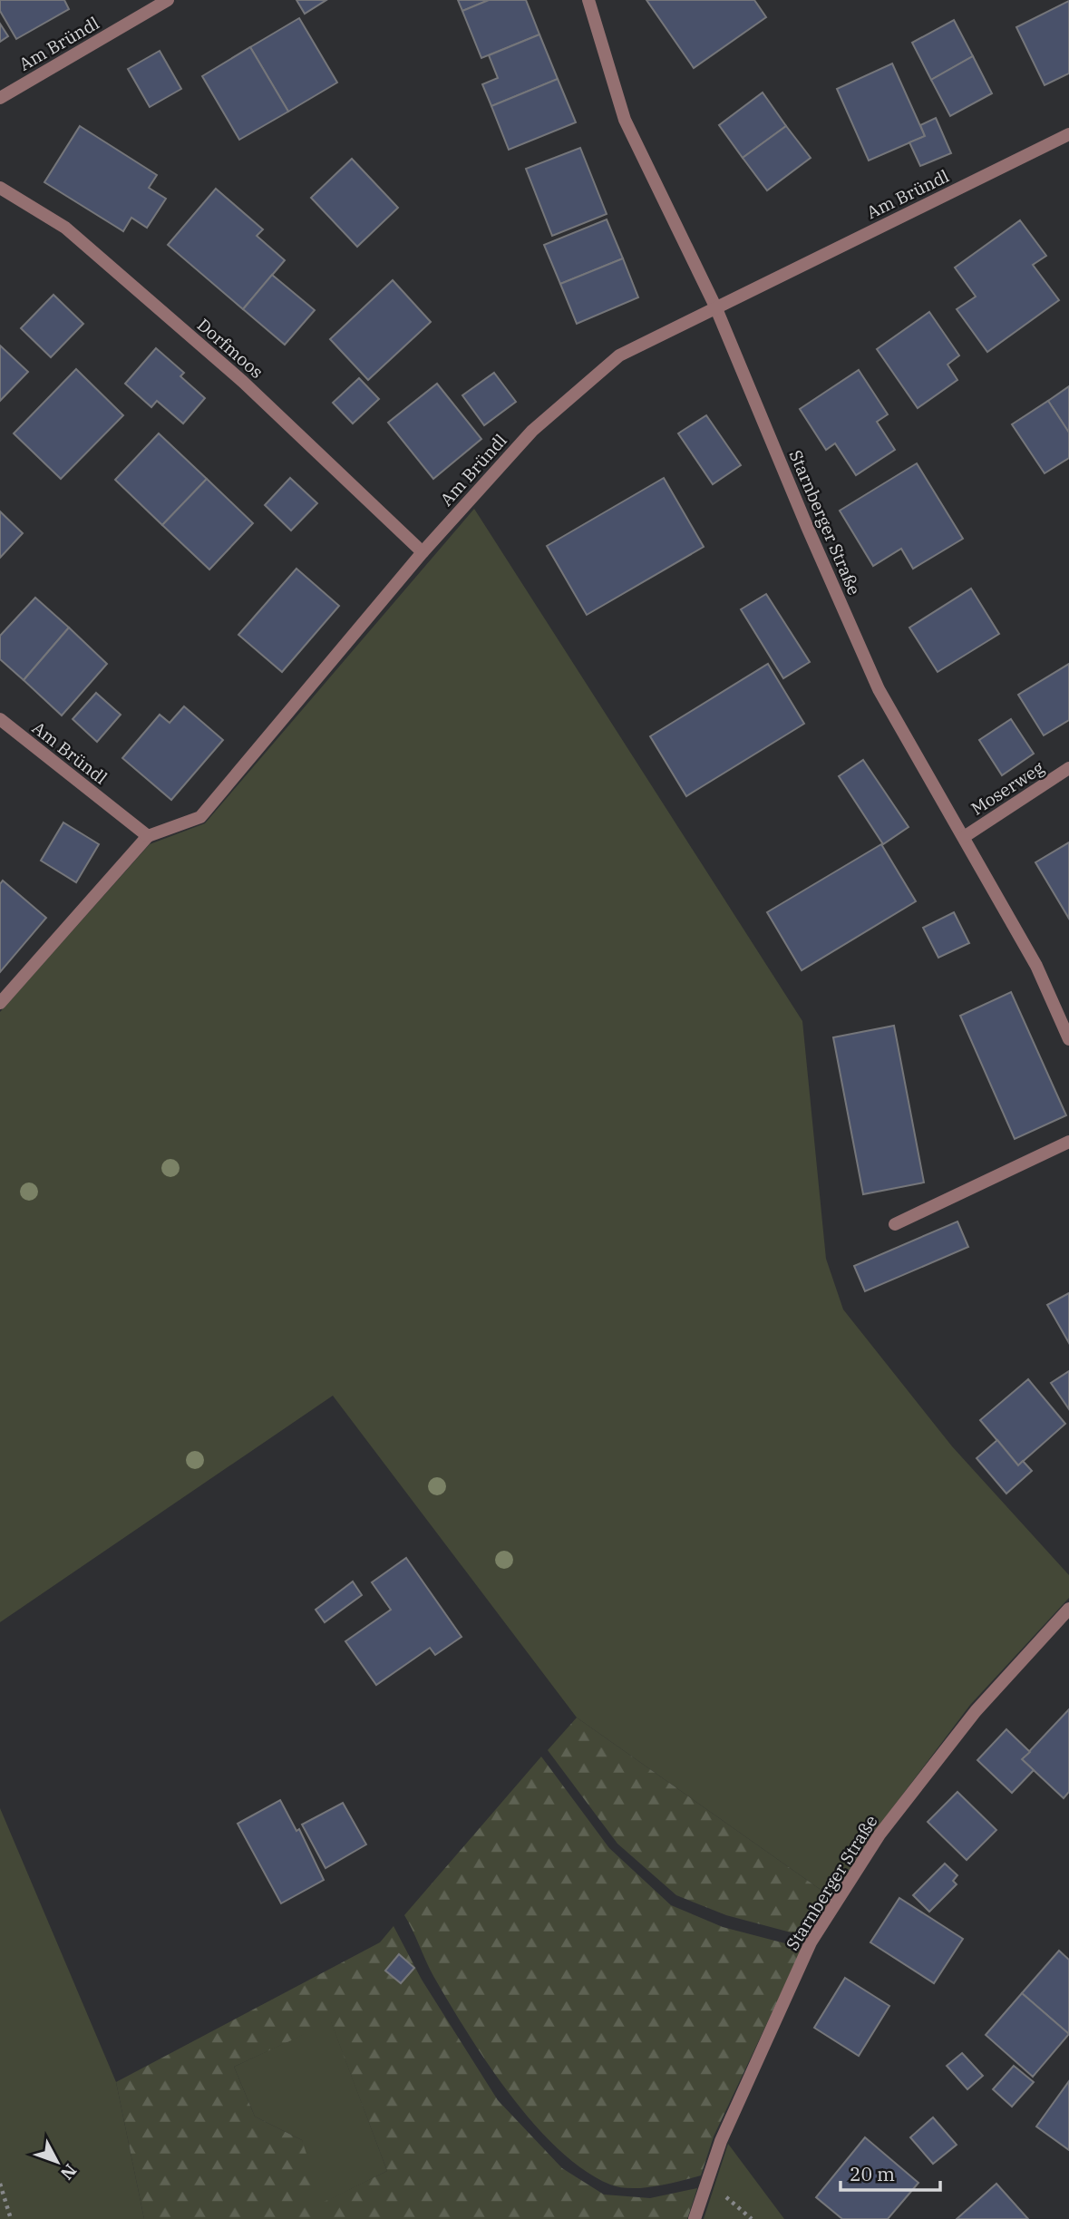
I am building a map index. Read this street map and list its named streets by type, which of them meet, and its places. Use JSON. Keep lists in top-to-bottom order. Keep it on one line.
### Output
{"streets":{"street":["Am Bründl","Dorfmoos","Starnberger Straße","Moserweg"]},"crossings":[["Am Bründl","Dorfmoos"],["Am Bründl","Starnberger Straße"],["Starnberger Straße","Moserweg"]],"scale_bar":"20 m","north":"bottom right"}
